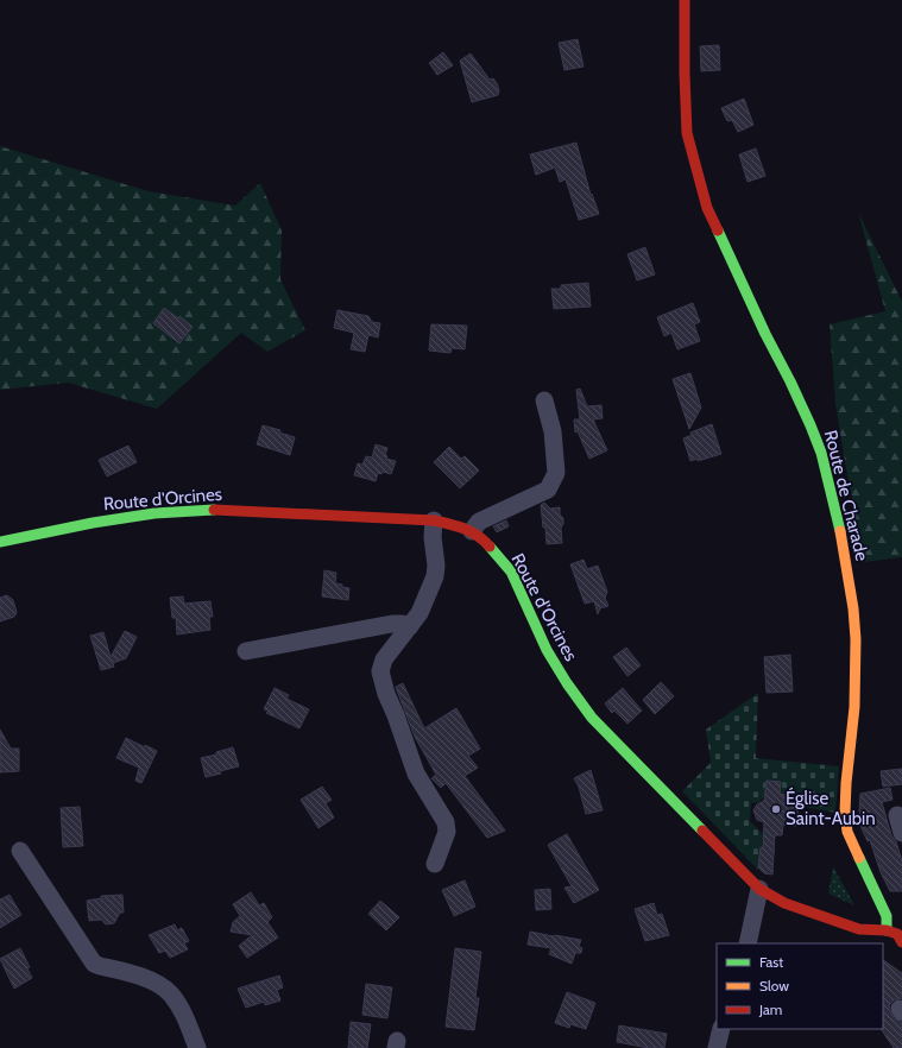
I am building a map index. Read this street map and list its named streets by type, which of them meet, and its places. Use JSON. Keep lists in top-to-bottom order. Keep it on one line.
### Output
{"streets":{"main road":["Route de Charade","Route d'Orcines"]},"crossings":[["Route de Charade","Route d'Orcines"]],"places":["Église Saint-Aubin"],"legend":["Fast","Slow","Jam"]}
